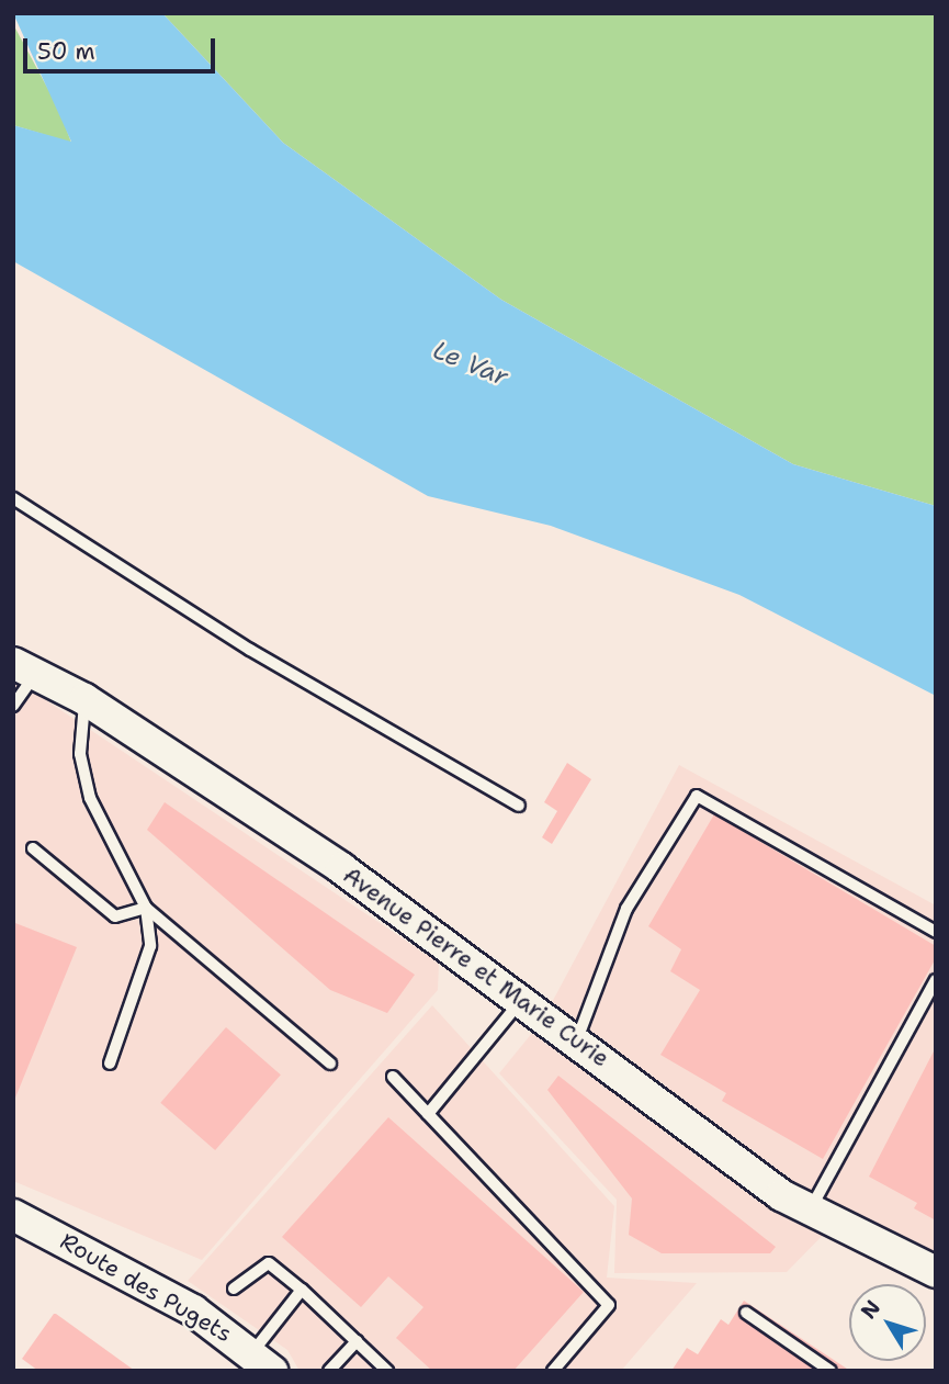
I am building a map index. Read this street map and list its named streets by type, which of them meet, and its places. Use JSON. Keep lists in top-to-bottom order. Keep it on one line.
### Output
{"streets":{"main road":["Avenue Pierre et Marie Curie","Route des Pugets"]},"water":["Le Var"],"scale_bar":"50 m","north":"top left"}
